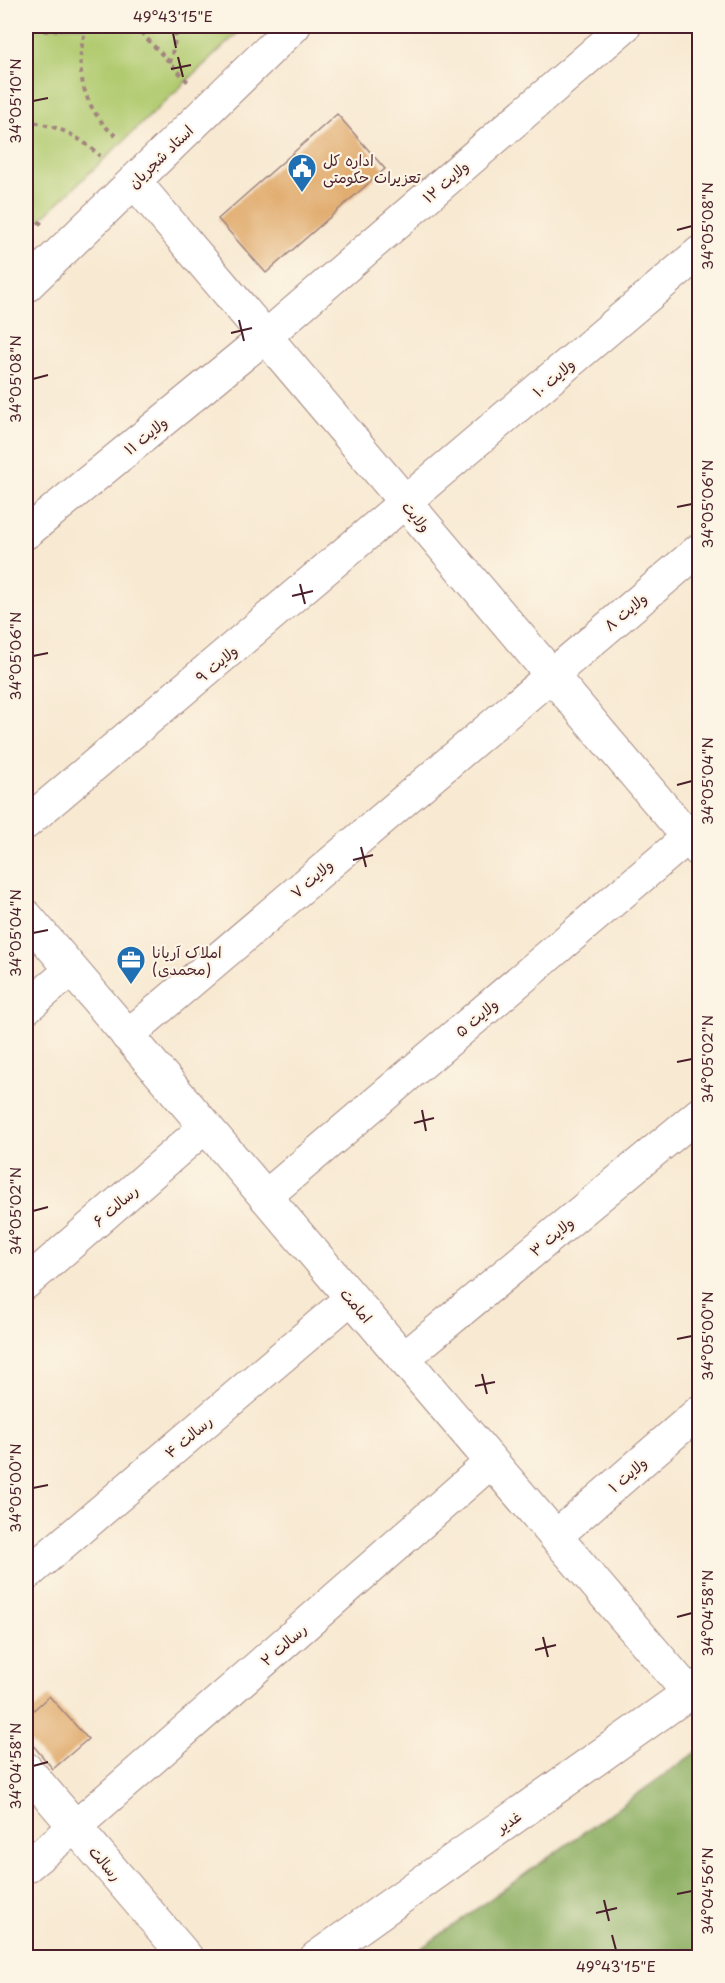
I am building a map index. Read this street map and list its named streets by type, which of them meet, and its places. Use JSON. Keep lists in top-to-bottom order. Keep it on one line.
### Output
{"streets":{"street":["استاد شجریان","ولایت ۱۲","ولایت ۱۰","ولایت ۱۱","ولایت","ولایت ۸","ولایت ۹","ولایت ۷","ولایت ۵","رسالت ۶","ولایت ۳","امامت","رسالت ۴","ولایت ۱","رسالت ۲","غدیر","رسالت"]},"crossings":[["استاد شجریان","ولایت"],["ولایت ۱۲","ولایت ۱۱"],["ولایت ۱۲","ولایت"],["ولایت ۱۰","ولایت"],["ولایت ۱۰","ولایت ۹"],["ولایت ۱۱","ولایت"],["ولایت","ولایت ۸"],["ولایت","ولایت ۹"],["ولایت","ولایت ۷"],["ولایت","ولایت ۵"],["ولایت ۸","ولایت ۷"],["ولایت ۷","امامت"],["ولایت ۵","امامت"],["رسالت ۶","امامت"],["ولایت ۳","امامت"],["امامت","رسالت ۴"],["امامت","ولایت ۱"],["امامت","رسالت ۲"],["امامت","غدیر"],["رسالت ۲","رسالت"]],"places":{"public building":["اداره کل تعزیرات حکومتی"],"office":["املاک آریانا (محمدی)"]},"coordinates":["49°43'15\"E","34°05'10\"N","34°05'08\"N","34°05'06\"N","34°05'04\"N","34°05'02\"N","34°05'00\"N","34°04'58\"N","34°04'56\"N"]}
